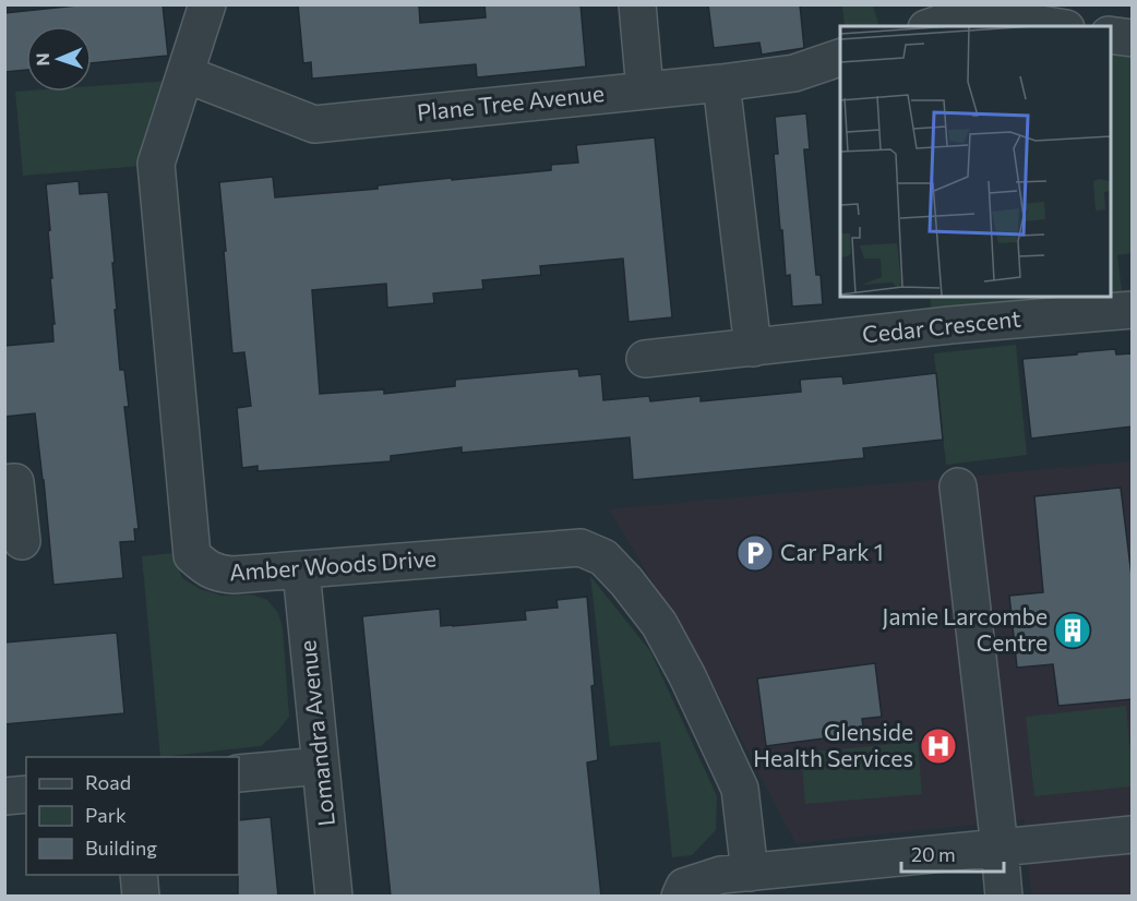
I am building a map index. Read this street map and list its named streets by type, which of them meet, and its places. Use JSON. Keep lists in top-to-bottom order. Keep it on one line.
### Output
{"streets":{"street":["Plane Tree Avenue","Cedar Crescent","Amber Woods Drive","Lomandra Avenue"]},"crossings":[["Plane Tree Avenue","Amber Woods Drive"],["Amber Woods Drive","Lomandra Avenue"]],"places":{"parking":["Car Park 1"],"building":["Jamie Larcombe Centre"],"hospital":["Glenside Health Services"]},"legend":["Road","Park","Building"],"scale_bar":"20 m","north":"left"}
